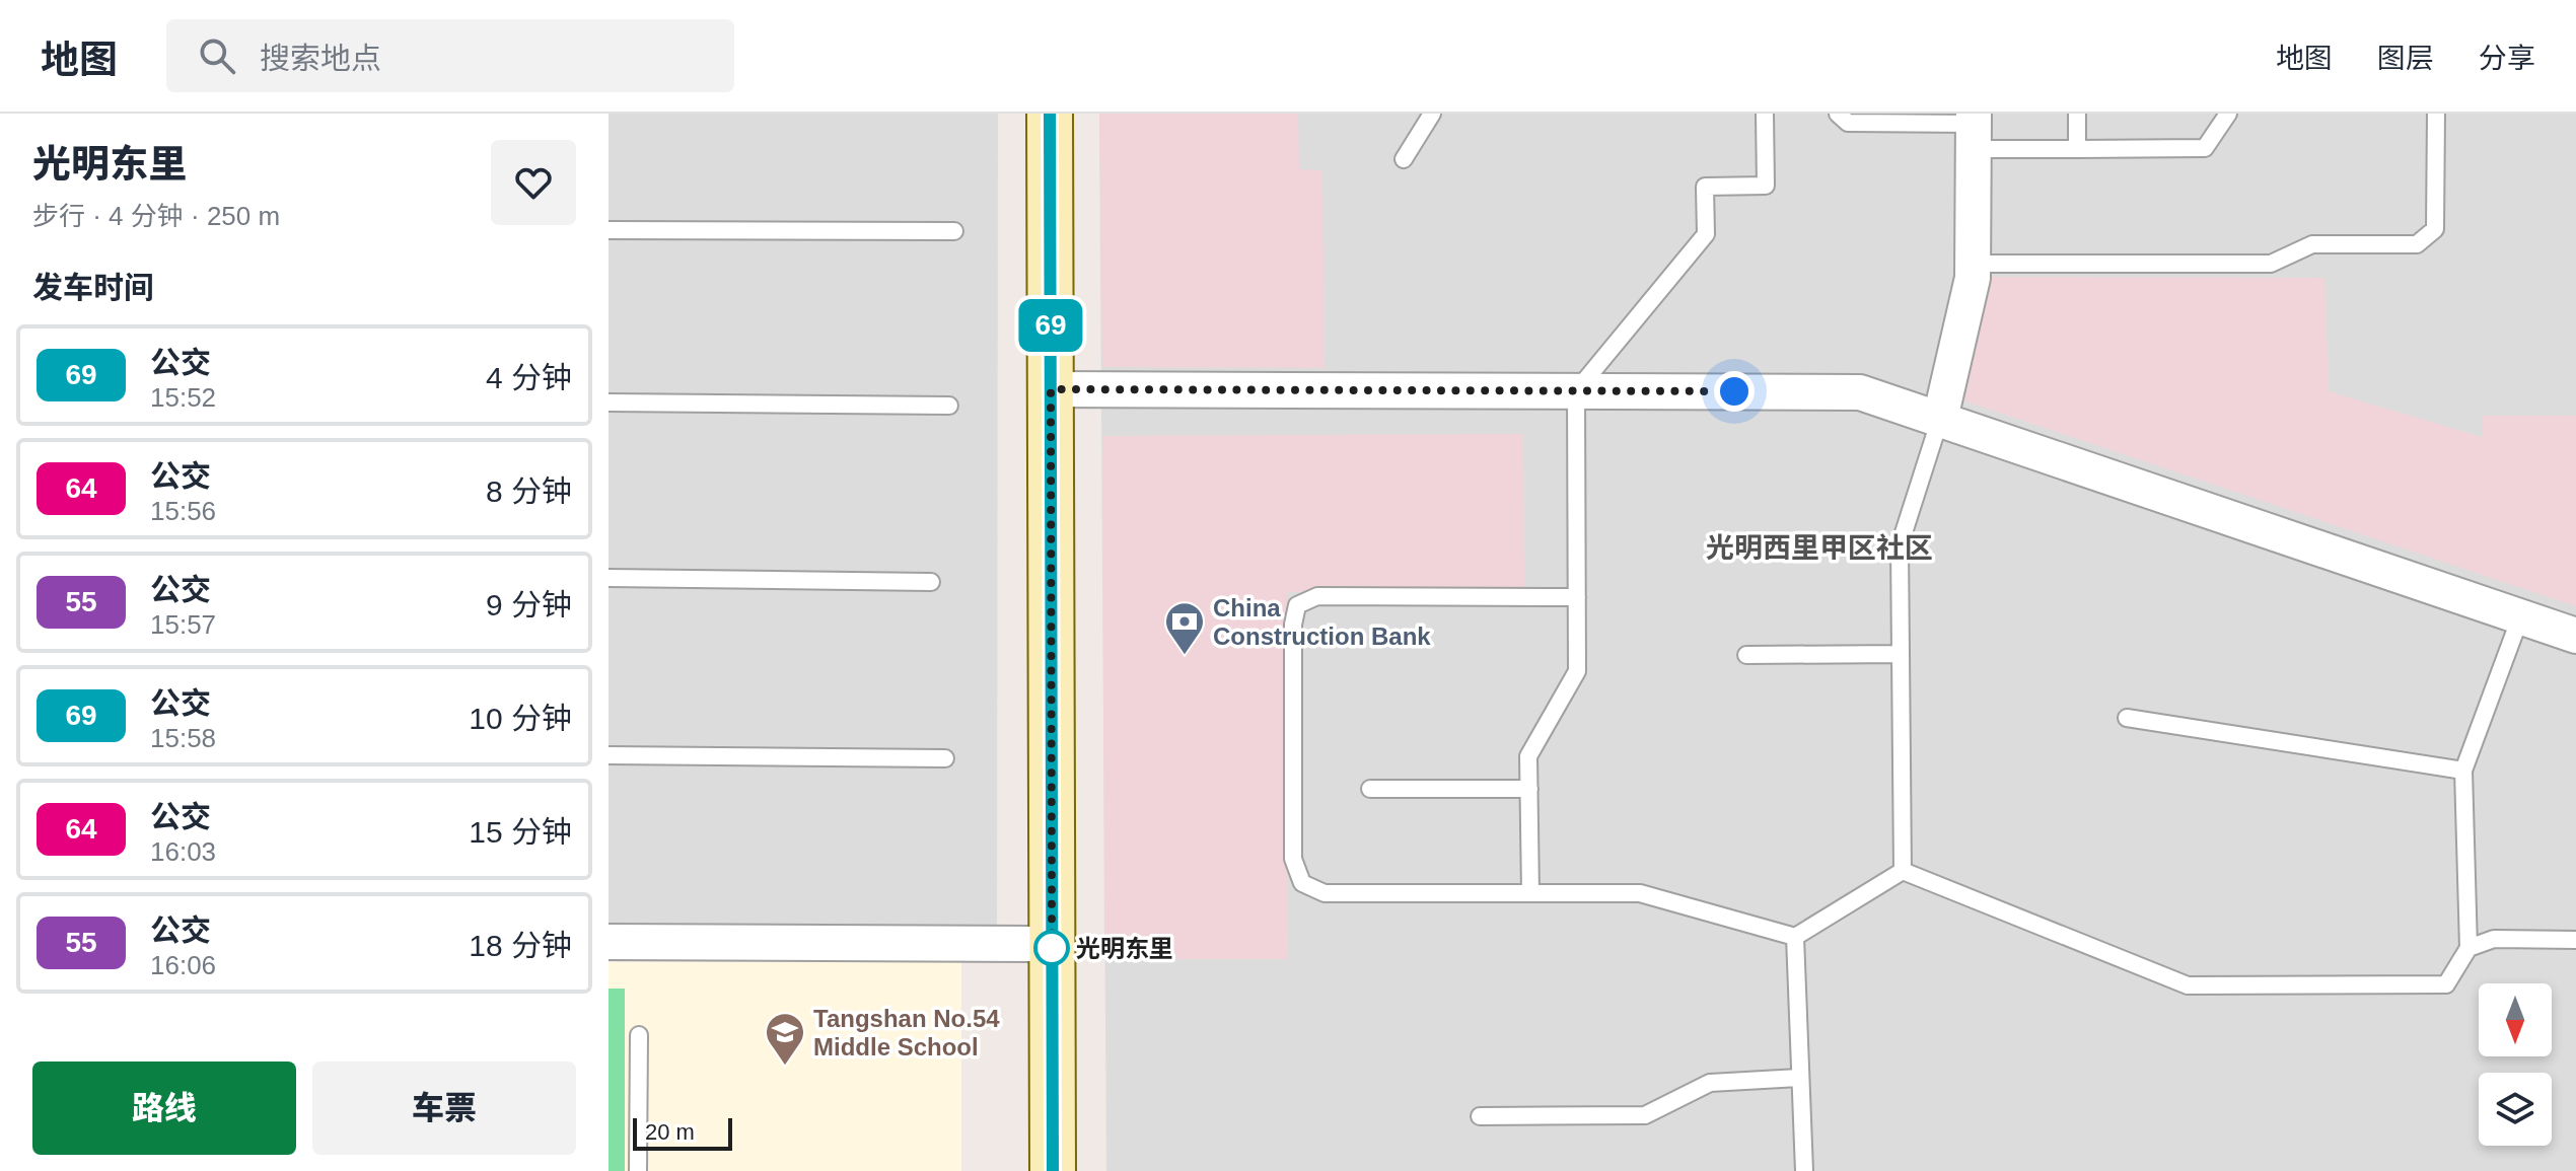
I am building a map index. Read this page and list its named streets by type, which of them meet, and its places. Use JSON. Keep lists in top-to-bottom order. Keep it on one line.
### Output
{"districts":["光明西里甲区社区"],"places":{"bank":["China Construction Bank"],"other":["光明东里"],"school or university":["Tangshan No.54 Middle School"]},"lines":["bus line 69"],"scale_bar":"20 m","north":"bottom","page":{"header":"地图","search":"搜索地点","nav":["地图","图层","分享"],"heading":[["光明东里","步行 · 4 分钟 · 250 m"],"发车时间"],"on_map":"69","list":[{"mark":"69","name":"公交","note":"15:52","value":"4 分钟"},{"mark":"64","name":"公交","note":"15:56","value":"8 分钟"},{"mark":"55","name":"公交","note":"15:57","value":"9 分钟"},{"mark":"69","name":"公交","note":"15:58","value":"10 分钟"},{"mark":"64","name":"公交","note":"16:03","value":"15 分钟"},{"mark":"55","name":"公交","note":"16:06","value":"18 分钟"}],"buttons":["路线","车票"],"scale":"20 m"}}
